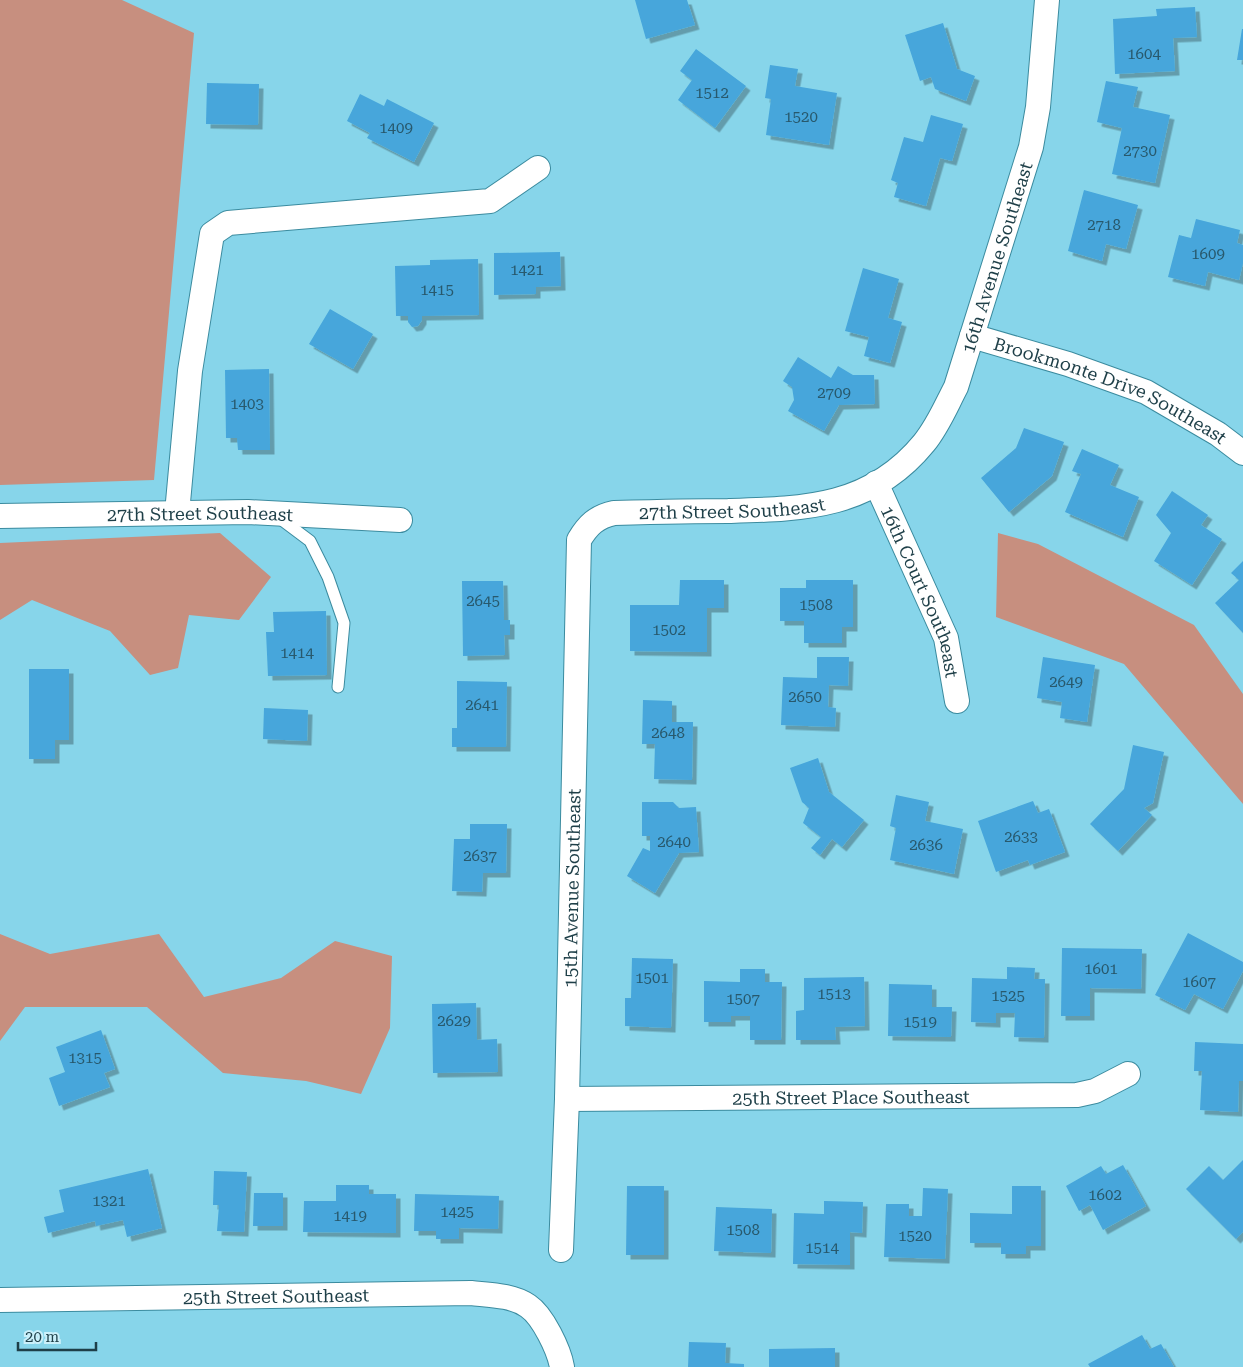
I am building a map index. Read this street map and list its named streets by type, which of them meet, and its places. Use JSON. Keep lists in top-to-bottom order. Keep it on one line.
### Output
{"streets":{"street":["16th Avenue Southeast","Brookmonte Drive Southeast","27th Street Southeast","16th Court Southeast","15th Avenue Southeast","25th Street Place Southeast","25th Street Southeast"]},"crossings":[["16th Avenue Southeast","Brookmonte Drive Southeast"],["16th Avenue Southeast","27th Street Southeast"],["16th Avenue Southeast","16th Court Southeast"],["27th Street Southeast","16th Court Southeast"],["27th Street Southeast","15th Avenue Southeast"],["15th Avenue Southeast","25th Street Place Southeast"]],"house_numbers":["1604","1512","1520","1409","2730","2718","1609","1421","1415","2709","1403","2645","1508","1502","1414","2649","2650","2641","2648","2633","2640","2636","2637","1601","1501","1607","1513","1525","1507","2629","1519","1315","1602","1321","1425","1419","1508","1520","1514"],"scale_bar":"20 m"}
